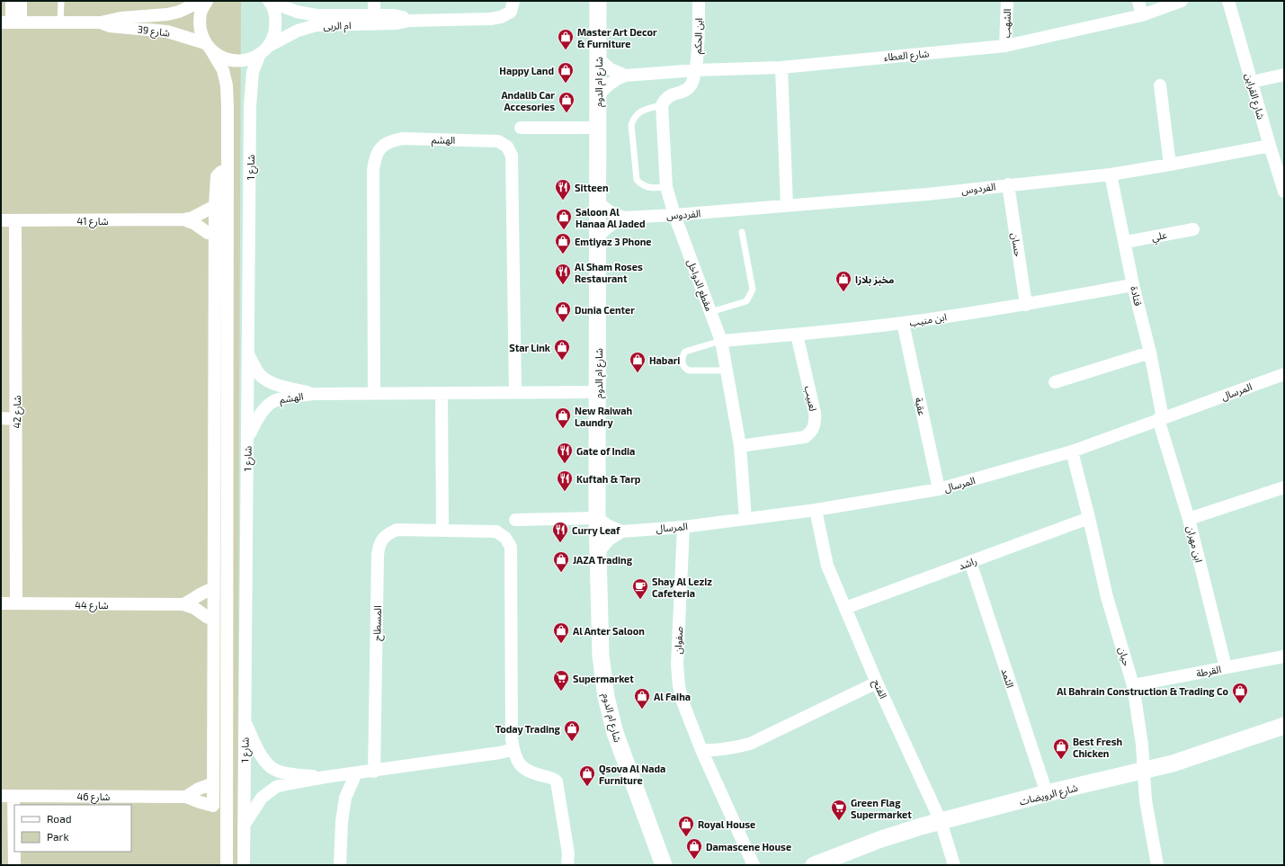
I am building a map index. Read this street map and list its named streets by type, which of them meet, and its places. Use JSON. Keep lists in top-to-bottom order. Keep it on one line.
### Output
{"streets":{"street":["الشهب","ام الربى","شارع 39","ابن الحكم","شارع العطاء","شارع ام الدوم","شارع القراين","الهشم","شارع 1","الفردوس","شارع 41","علي","حسان","مقطع الدواخل","قتادة","ابن منيب","المرسال","لعبيب","عقبة","شارع 42","ابن مهران","راشد","شارع 44","المسطاح","صفوان","حيان","القرطة","الثمد","الفتح","شارع الرويضات","شارع 46"]},"crossings":[["الشهب","شارع العطاء"],["ام الربى","شارع 39"],["ام الربى","شارع 1"],["شارع 39","شارع 1"],["ابن الحكم","شارع العطاء"],["شارع العطاء","شارع ام الدوم"],["شارع ام الدوم","الهشم"],["شارع ام الدوم","الفردوس"],["شارع القراين","الفردوس"],["الهشم","شارع 1"],["الفردوس","حسان"],["الفردوس","مقطع الدواخل"],["الفردوس","قتادة"],["شارع 41","شارع 42"],["علي","قتادة"],["حسان","ابن منيب"],["مقطع الدواخل","ابن منيب"],["مقطع الدواخل","المرسال"],["مقطع الدواخل","لعبيب"],["قتادة","ابن منيب"],["قتادة","المرسال"],["قتادة","ابن مهران"],["ابن منيب","لعبيب"],["ابن منيب","عقبة"],["المرسال","عقبة"],["المرسال","صفوان"],["المرسال","حيان"],["المرسال","الفتح"],["شارع 42","شارع 44"],["ابن مهران","القرطة"],["راشد","حيان"],["راشد","الثمد"],["راشد","الفتح"],["حيان","القرطة"],["حيان","شارع الرويضات"],["الثمد","شارع الرويضات"],["الفتح","شارع الرويضات"]],"places":{"shop":["Master Art Decor & Furniture","Happy Land","Andalib Car Accesories","Saloon Al Hanaa Al Jaded","Emtiyaz 3 Phone","مخبز بلازا","Dunia Center","Star Link","Habari","New Raiwah Laundry","JAZA Trading","Al Anter Saloon","Al Bahrain Construction & Trading Co","Al Faiha","Today Trading","Best Fresh Chicken","Qsova Al Nada Furniture","Royal House","Damascene House"],"restaurant":["Sitteen","Al Sham Roses Restaurant","Gate of India","Kuftah & Tarp","Curry Leaf"],"cafe":["Shay Al Leziz Cafeteria"],"supermarket":["Supermarket","Green Flag Supermarket"]},"legend":["Road","Park"]}
